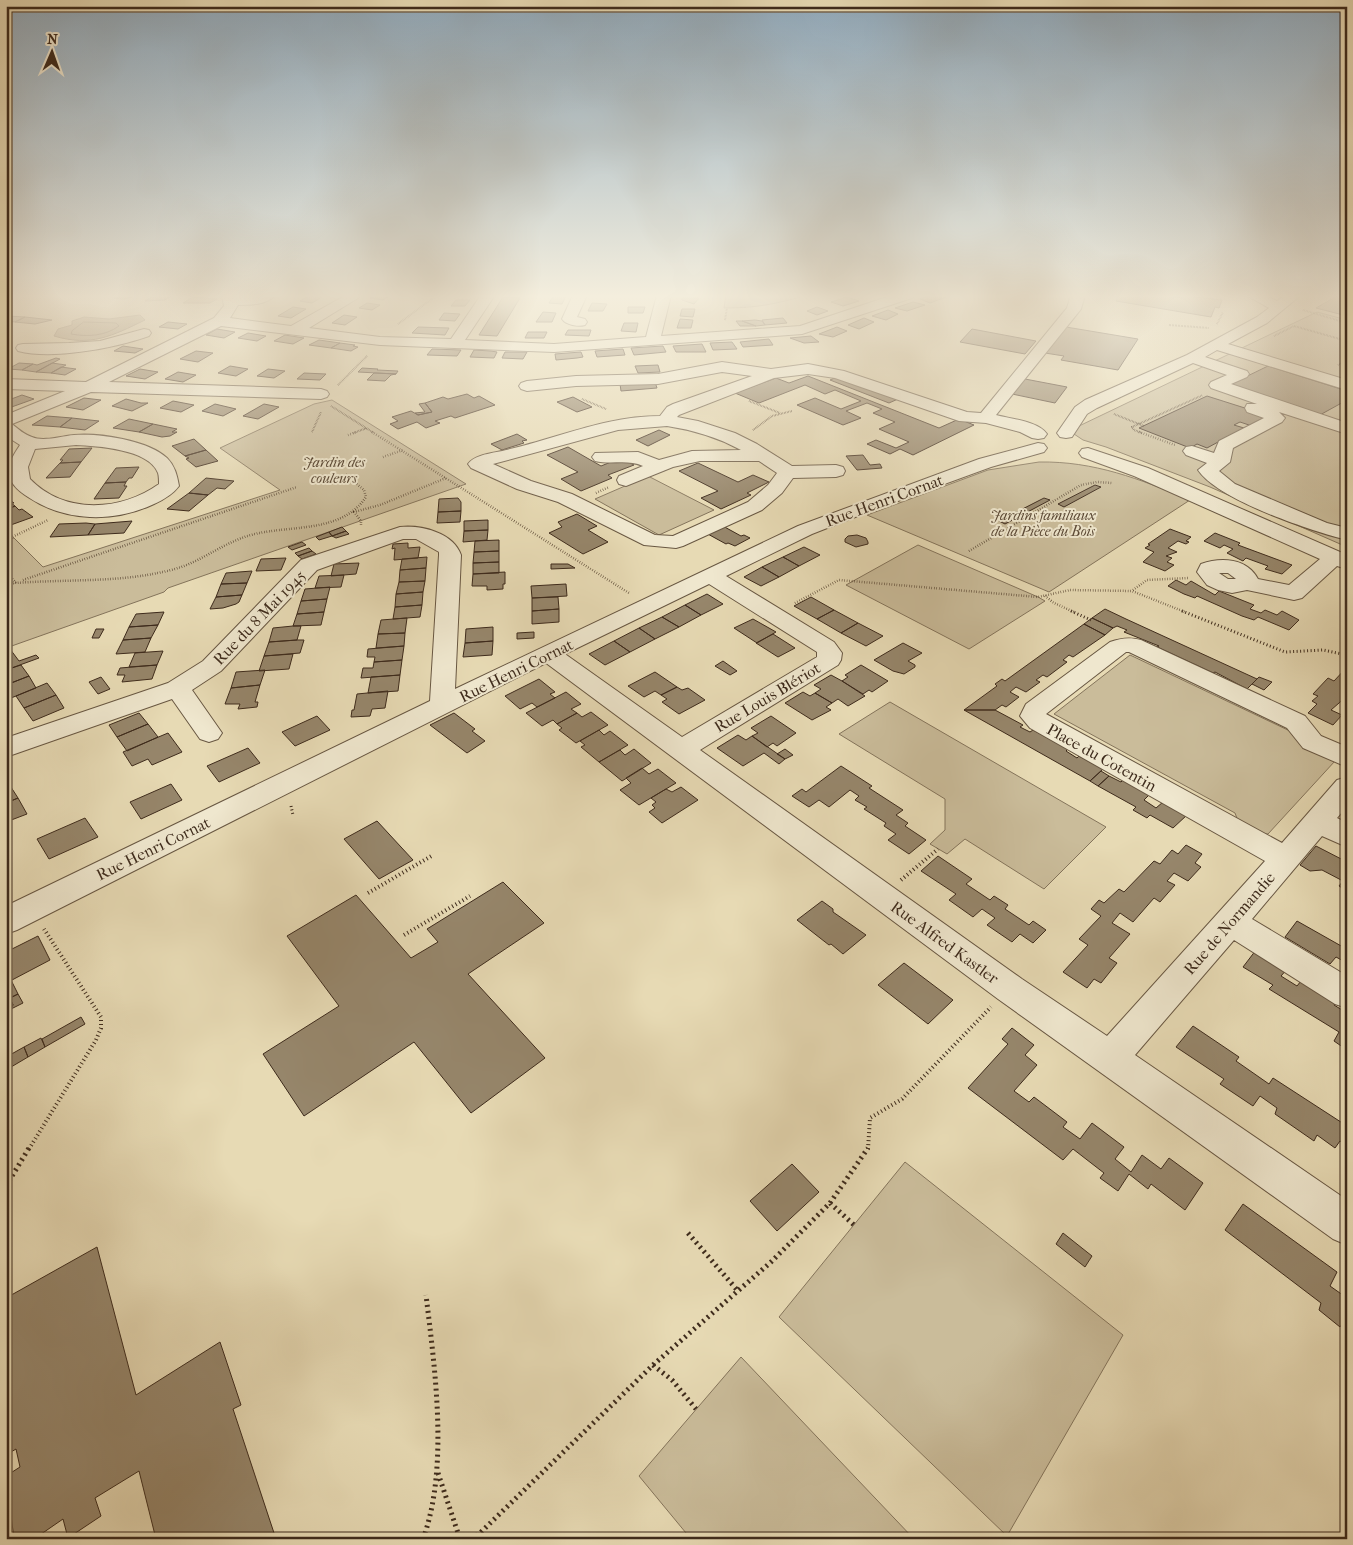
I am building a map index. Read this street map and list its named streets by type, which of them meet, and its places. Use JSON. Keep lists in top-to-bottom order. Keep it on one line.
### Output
{"streets":{"street":["Rue Henri Cornat","Rue du 8 Mai 1945","Rue Louis Blériot","Place du Cotentin","Rue de Normandie","Rue Alfred Kastler"]},"crossings":[["Rue Henri Cornat","Rue du 8 Mai 1945"],["Rue Henri Cornat","Rue Louis Blériot"],["Rue Henri Cornat","Rue Alfred Kastler"],["Rue Louis Blériot","Rue Alfred Kastler"],["Place du Cotentin","Rue de Normandie"],["Rue de Normandie","Rue Alfred Kastler"]],"parks":["Jardin des couleurs","Jardins familiaux de la Pièce du Bois"],"north":"top"}
